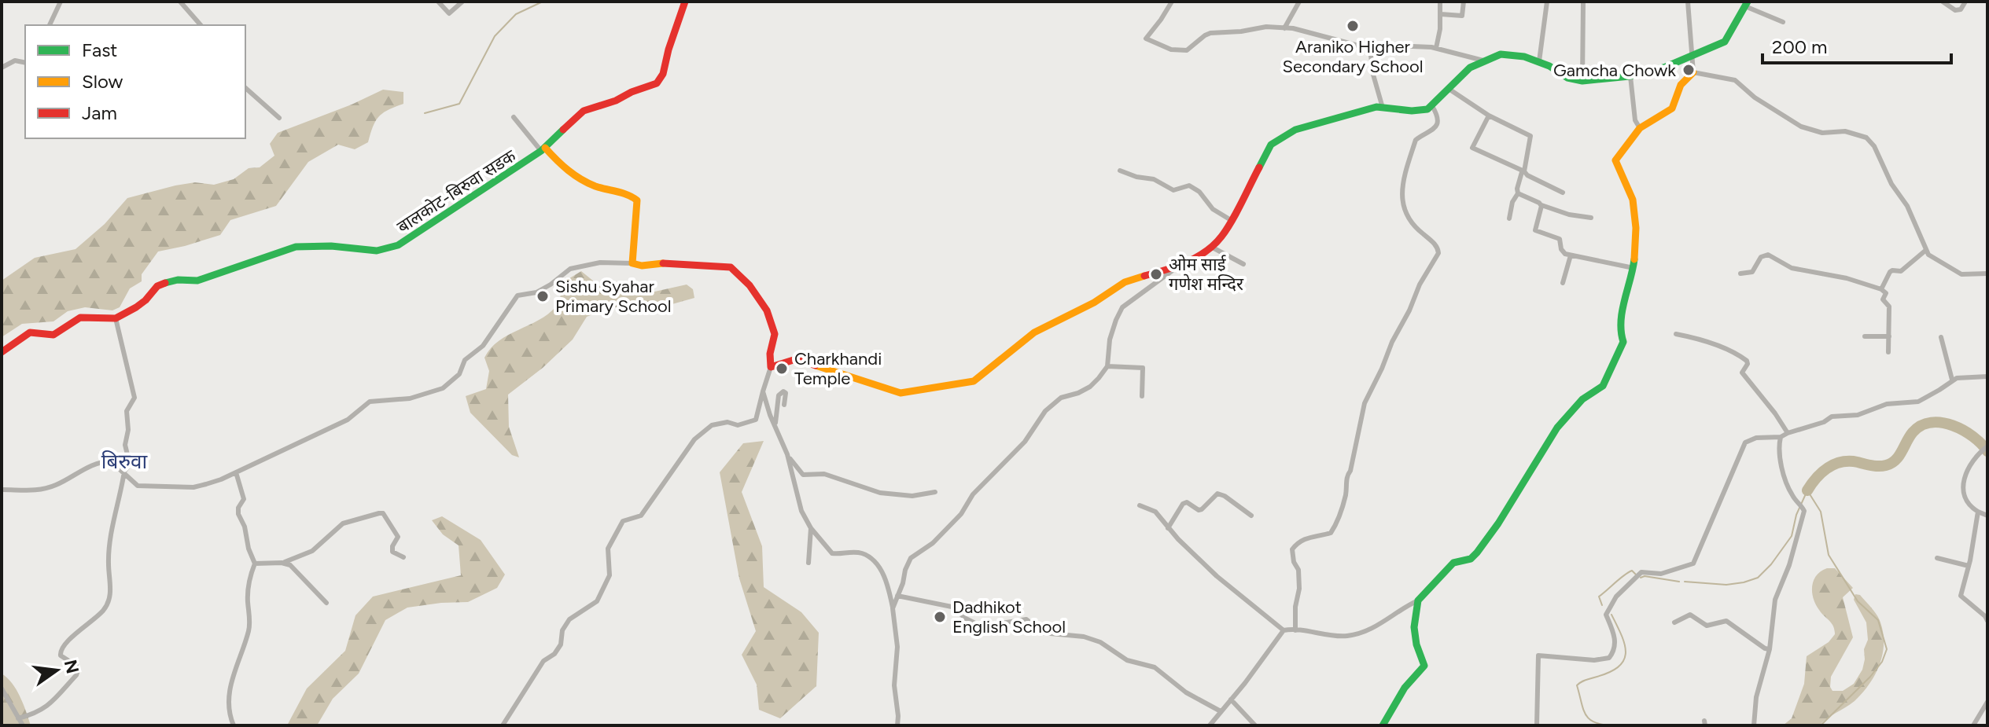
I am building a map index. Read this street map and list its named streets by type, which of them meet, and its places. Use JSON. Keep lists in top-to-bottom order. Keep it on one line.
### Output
{"streets":{"street":["बालकोट-बिरुवा सडक"]},"districts":["बिरुवा"],"places":["Araniko Higher Secondary School","Gamcha Chowk","ओम साई गणेश मन्दिर","Sishu Syahar Primary School","Charkhandi Temple","Dadhikot English School"],"legend":["Fast","Slow","Jam"],"scale_bar":"200 m","north":"right"}
